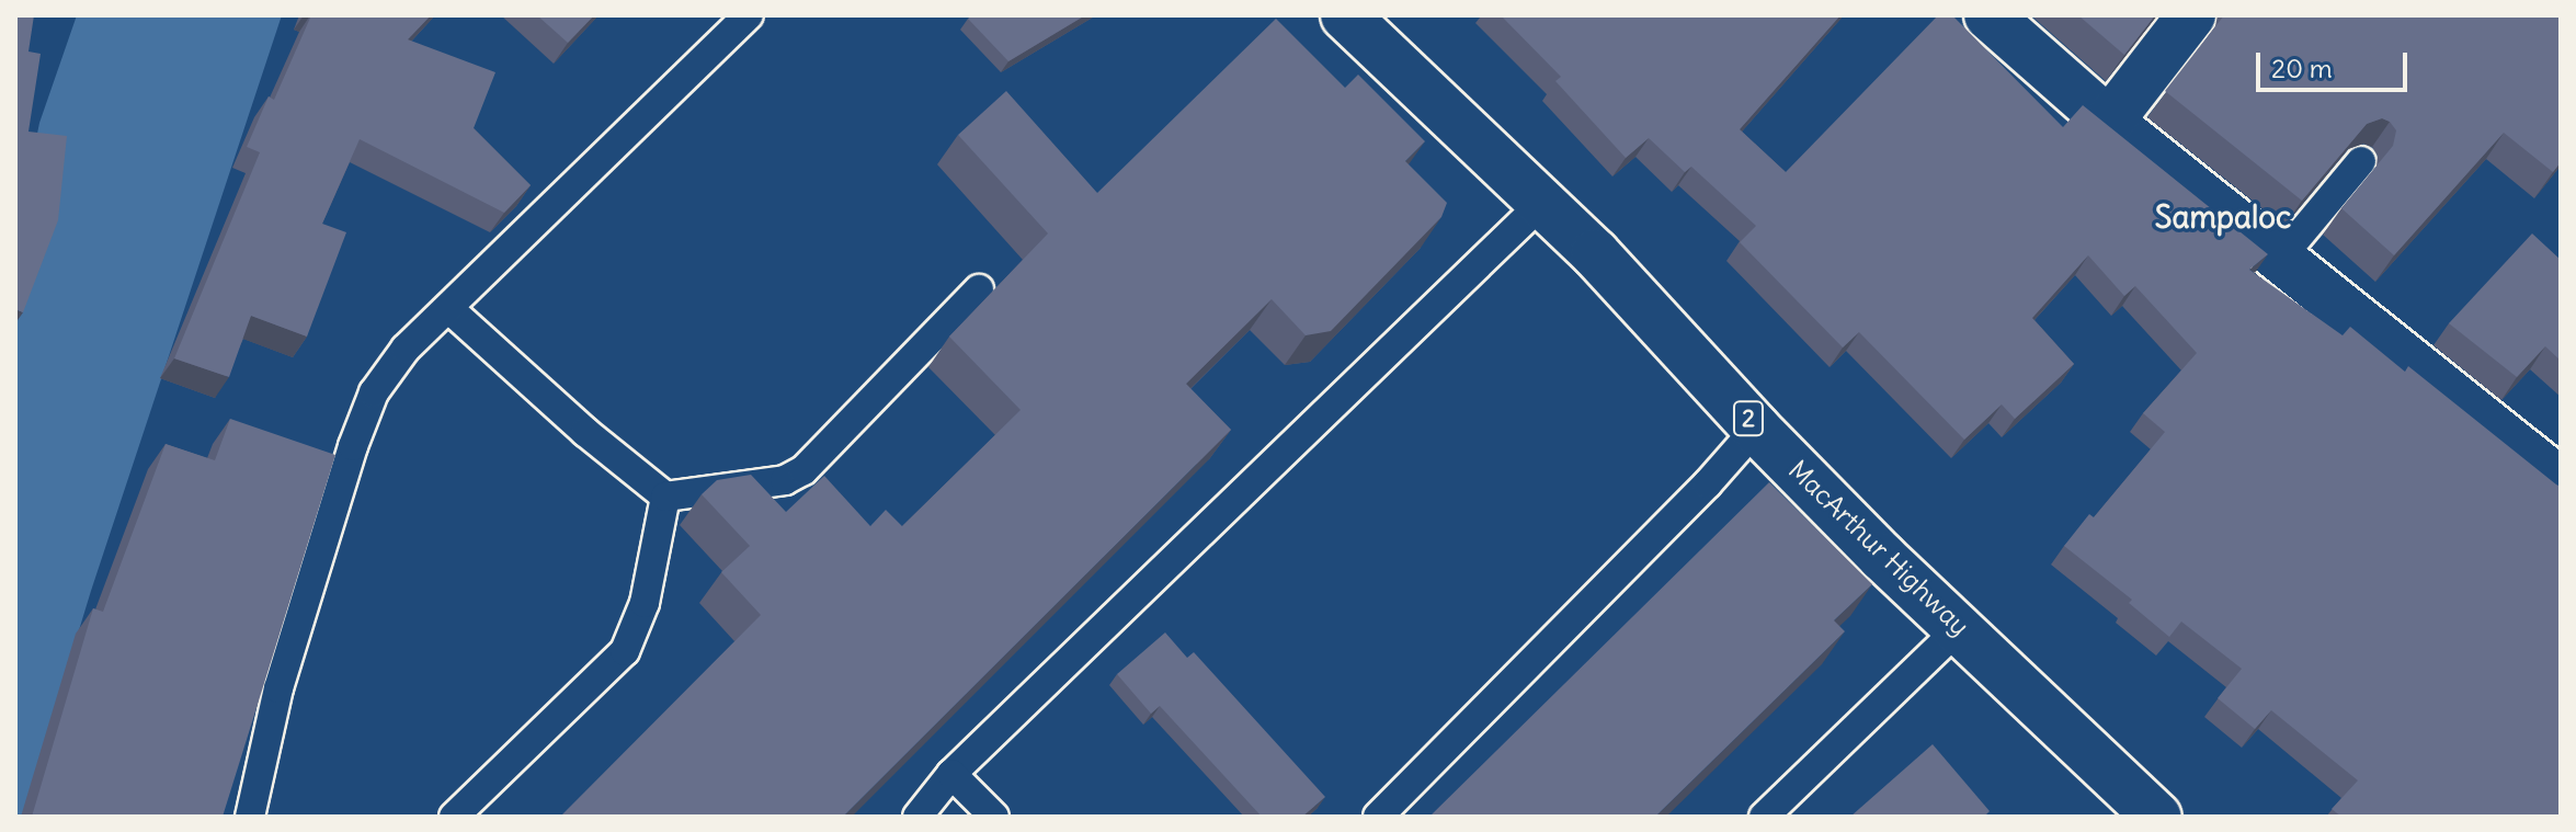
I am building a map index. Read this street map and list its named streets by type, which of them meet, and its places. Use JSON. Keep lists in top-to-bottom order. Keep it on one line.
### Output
{"streets":{"main road":["2","MacArthur Highway"]},"districts":["Sampaloc"],"scale_bar":"20 m"}
